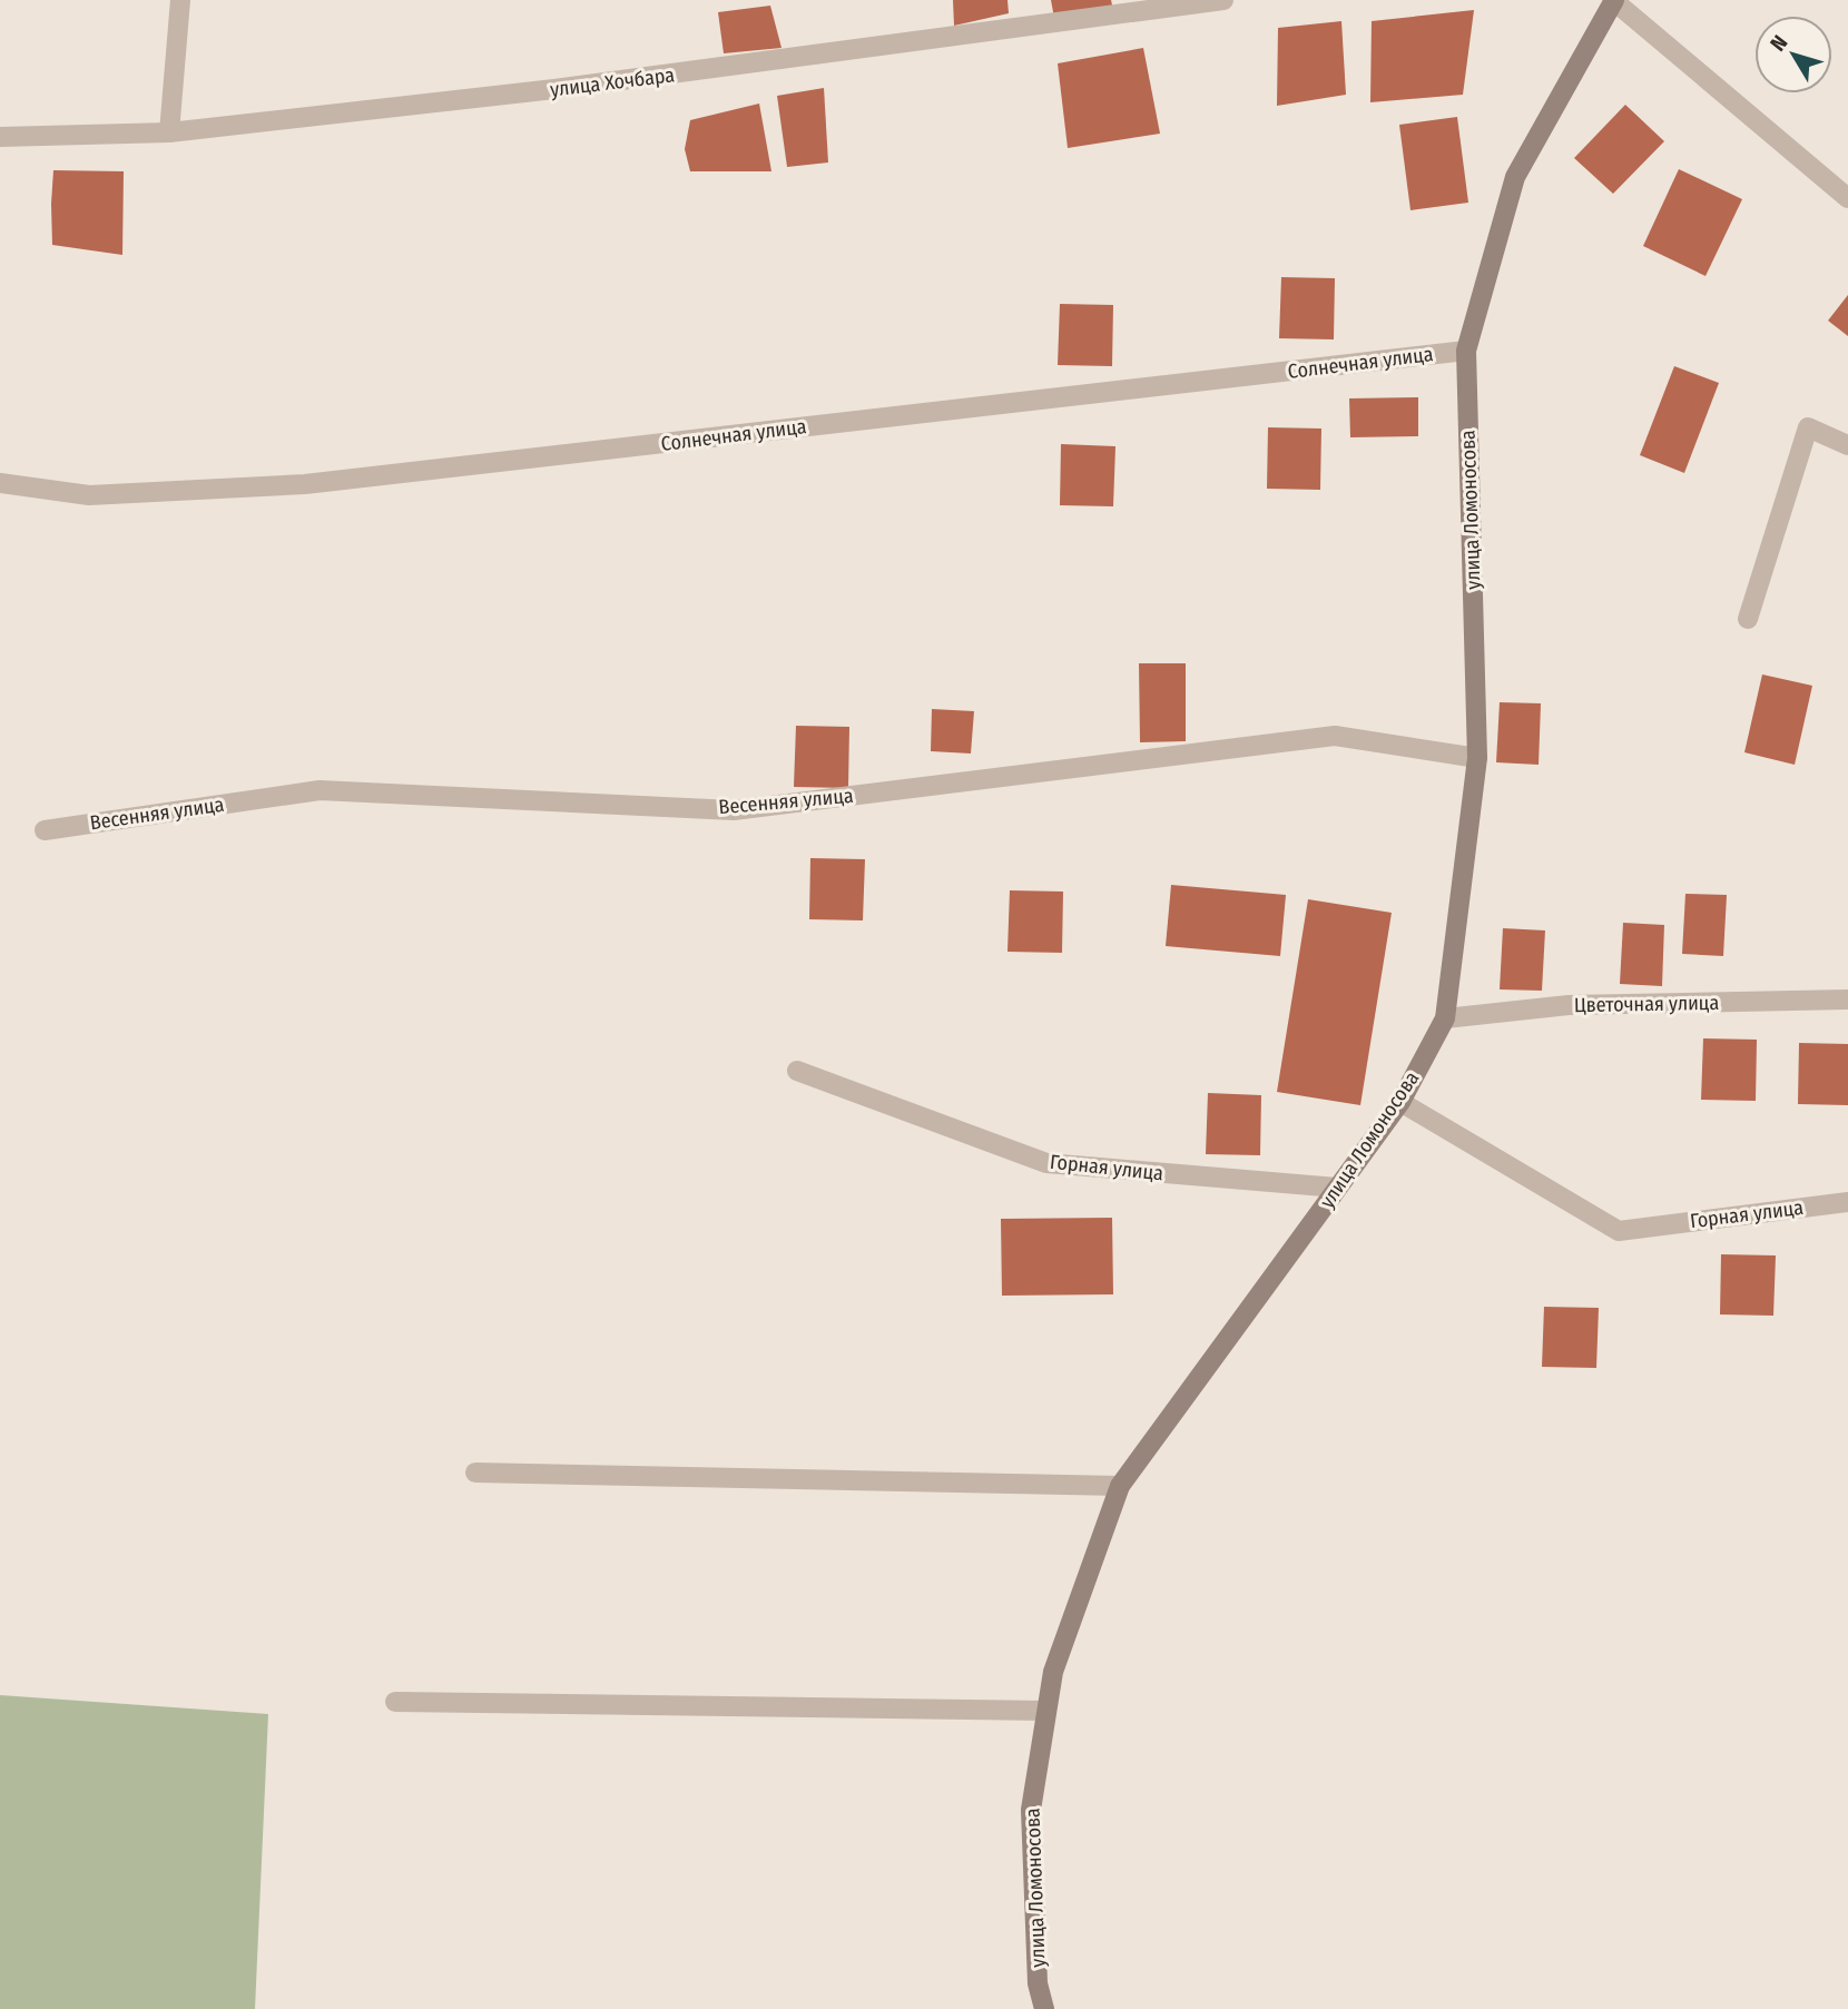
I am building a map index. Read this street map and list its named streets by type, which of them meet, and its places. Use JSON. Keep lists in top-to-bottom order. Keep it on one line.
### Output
{"streets":{"street":["улица Хочбара","Солнечная улица","улица Ломоносова","Весенняя улица","Цветочная улица","Горная улица"]},"crossings":[["Солнечная улица","улица Ломоносова"],["улица Ломоносова","Весенняя улица"],["улица Ломоносова","Цветочная улица"],["улица Ломоносова","Горная улица"]],"north":"top left"}
